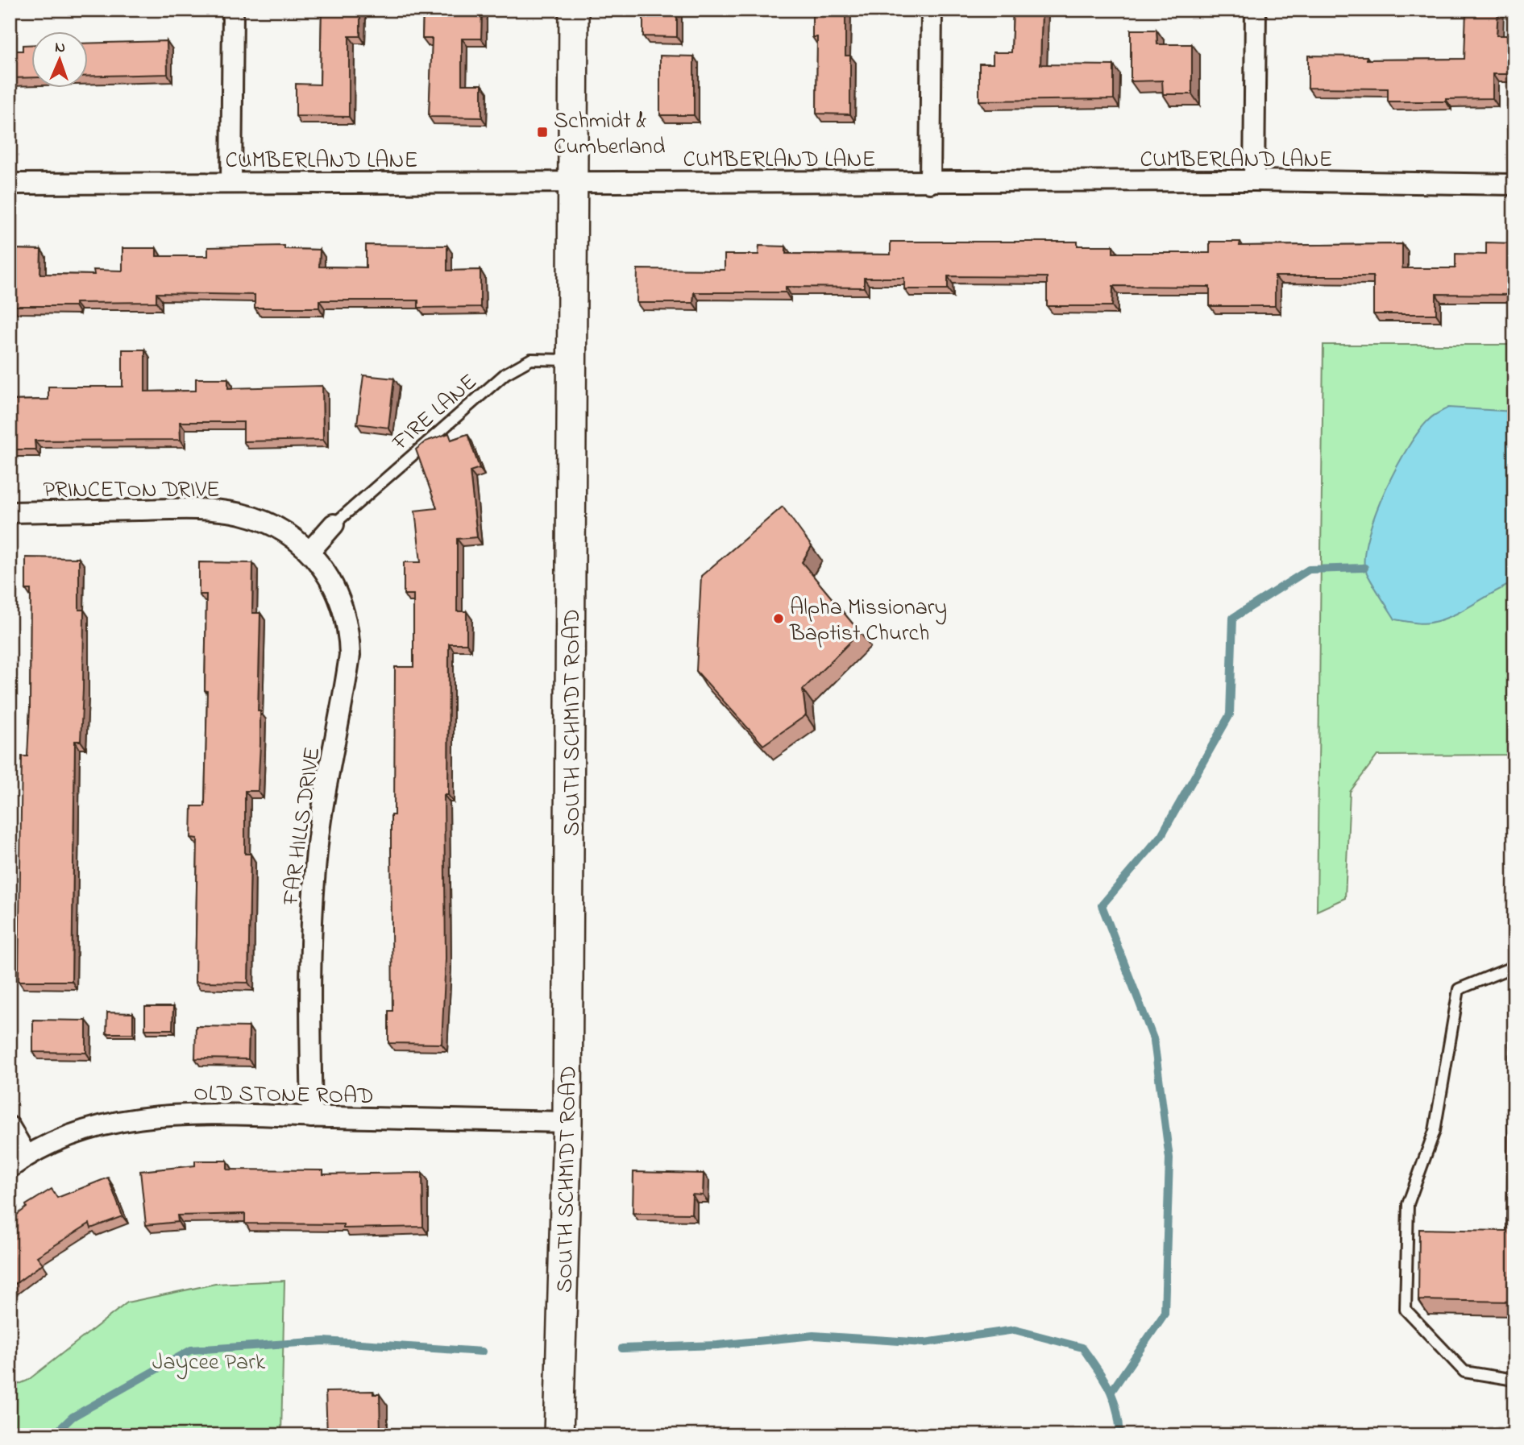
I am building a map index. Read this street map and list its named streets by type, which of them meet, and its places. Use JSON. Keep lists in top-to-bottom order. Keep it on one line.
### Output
{"streets":{"street":["CUMBERLAND LANE","PRINCETON DRIVE","SOUTH SCHMIDT ROAD","FAR HILLS DRIVE","OLD STONE ROAD"],"lane":["FIRE LANE"]},"crossings":[["CUMBERLAND LANE","SOUTH SCHMIDT ROAD"],["FIRE LANE","SOUTH SCHMIDT ROAD"],["PRINCETON DRIVE","FAR HILLS DRIVE"],["SOUTH SCHMIDT ROAD","OLD STONE ROAD"],["FAR HILLS DRIVE","OLD STONE ROAD"]],"parks":["Jaycee Park"],"places":{"transit":["Schmidt & Cumberland"],"other":["Alpha Missionary Baptist Church"]},"north":"top"}
